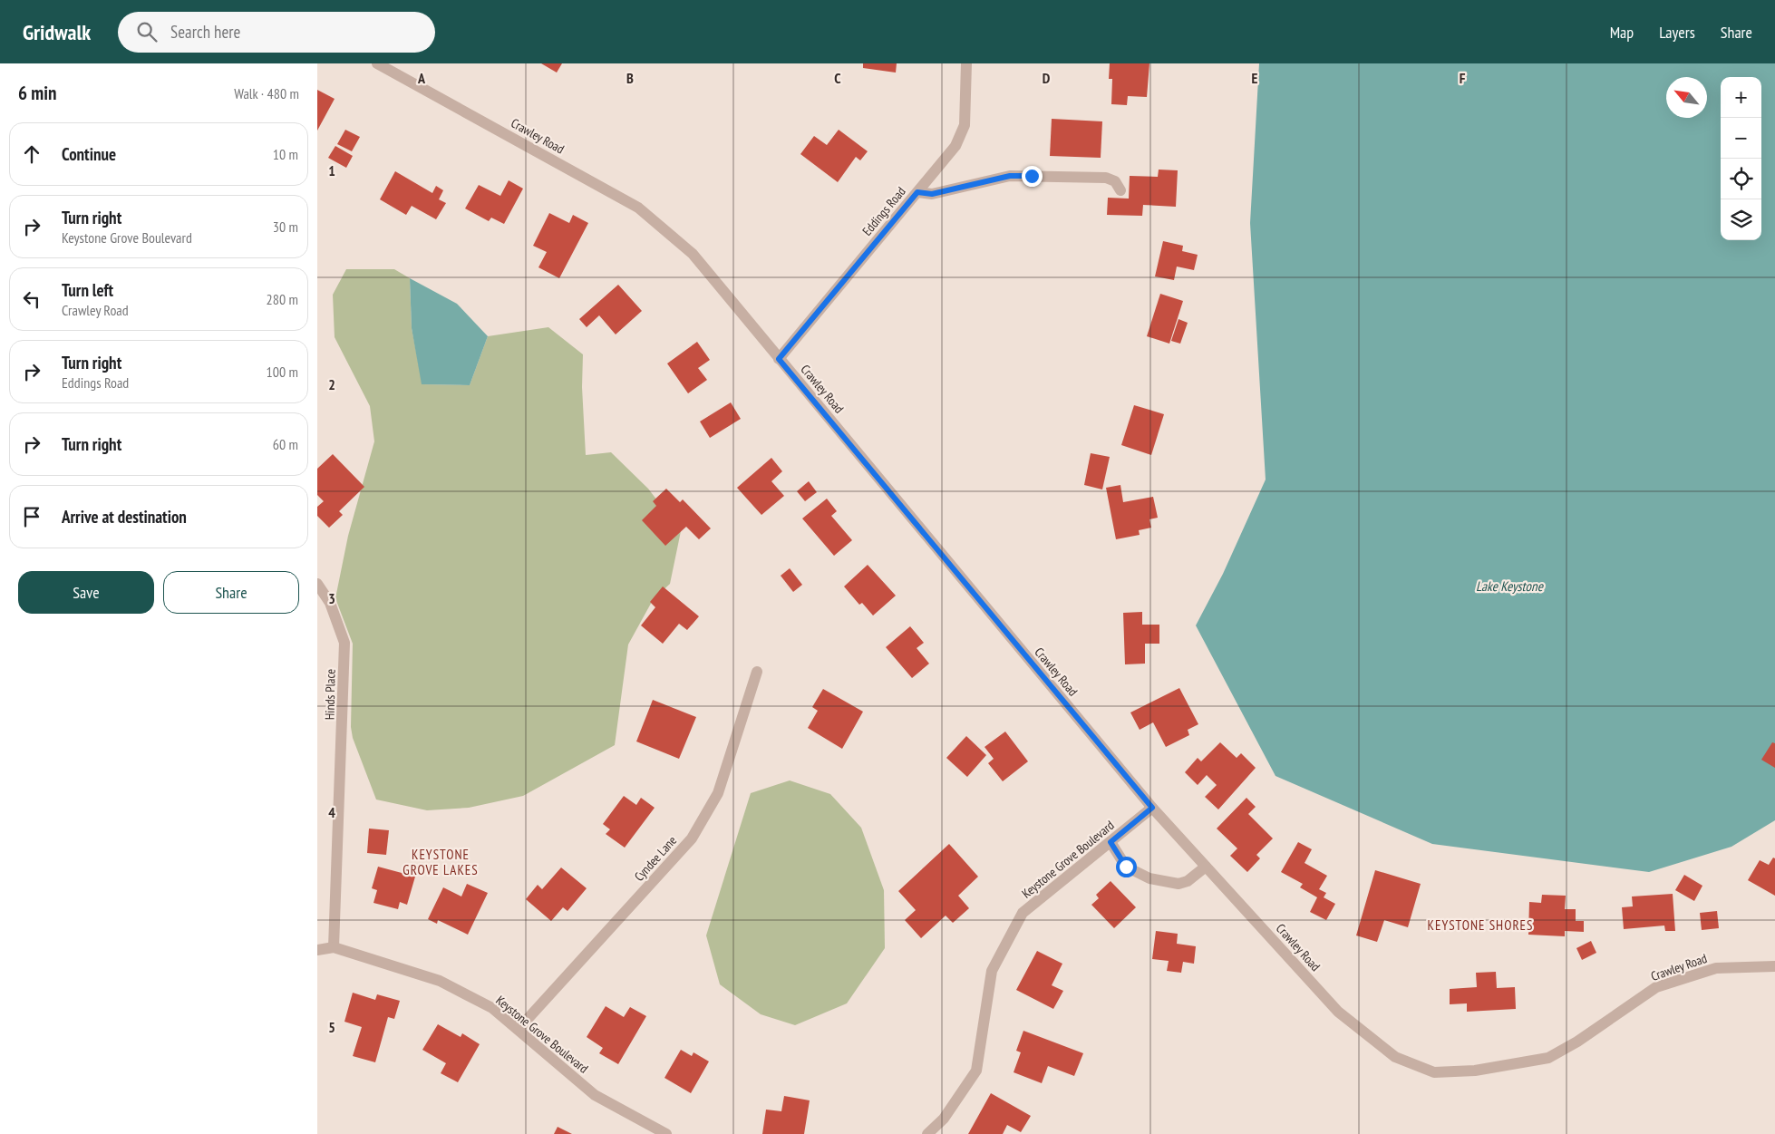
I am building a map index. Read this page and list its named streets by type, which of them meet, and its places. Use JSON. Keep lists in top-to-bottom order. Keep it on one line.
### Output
{"streets":{"street":["Crawley Road","Eddings Road","Hinds Place","Cyndee Lane","Keystone Grove Boulevard"]},"crossings":[["Crawley Road","Eddings Road"],["Crawley Road","Keystone Grove Boulevard"],["Hinds Place","Keystone Grove Boulevard"],["Cyndee Lane","Keystone Grove Boulevard"]],"districts":["KEYSTONE GROVE LAKES","KEYSTONE SHORES"],"water":["Lake Keystone"],"north":"top left","page":{"header":"Gridwalk","search":"Search here","nav":["Map","Layers","Share"],"heading":["6 min","Walk · 480 m"],"map_buttons":["+","−"],"list":[["Continue","10 m"],["Turn right","Keystone Grove Boulevard","30 m"],["Turn left","Crawley Road","280 m"],["Turn right","Eddings Road","100 m"],["Turn right","60 m"],"Arrive at destination"],"buttons":["Save","Share"]},"grid":{"columns":["A","B","C","D","E","F"],"rows":["1","2","3","4","5"]}}
